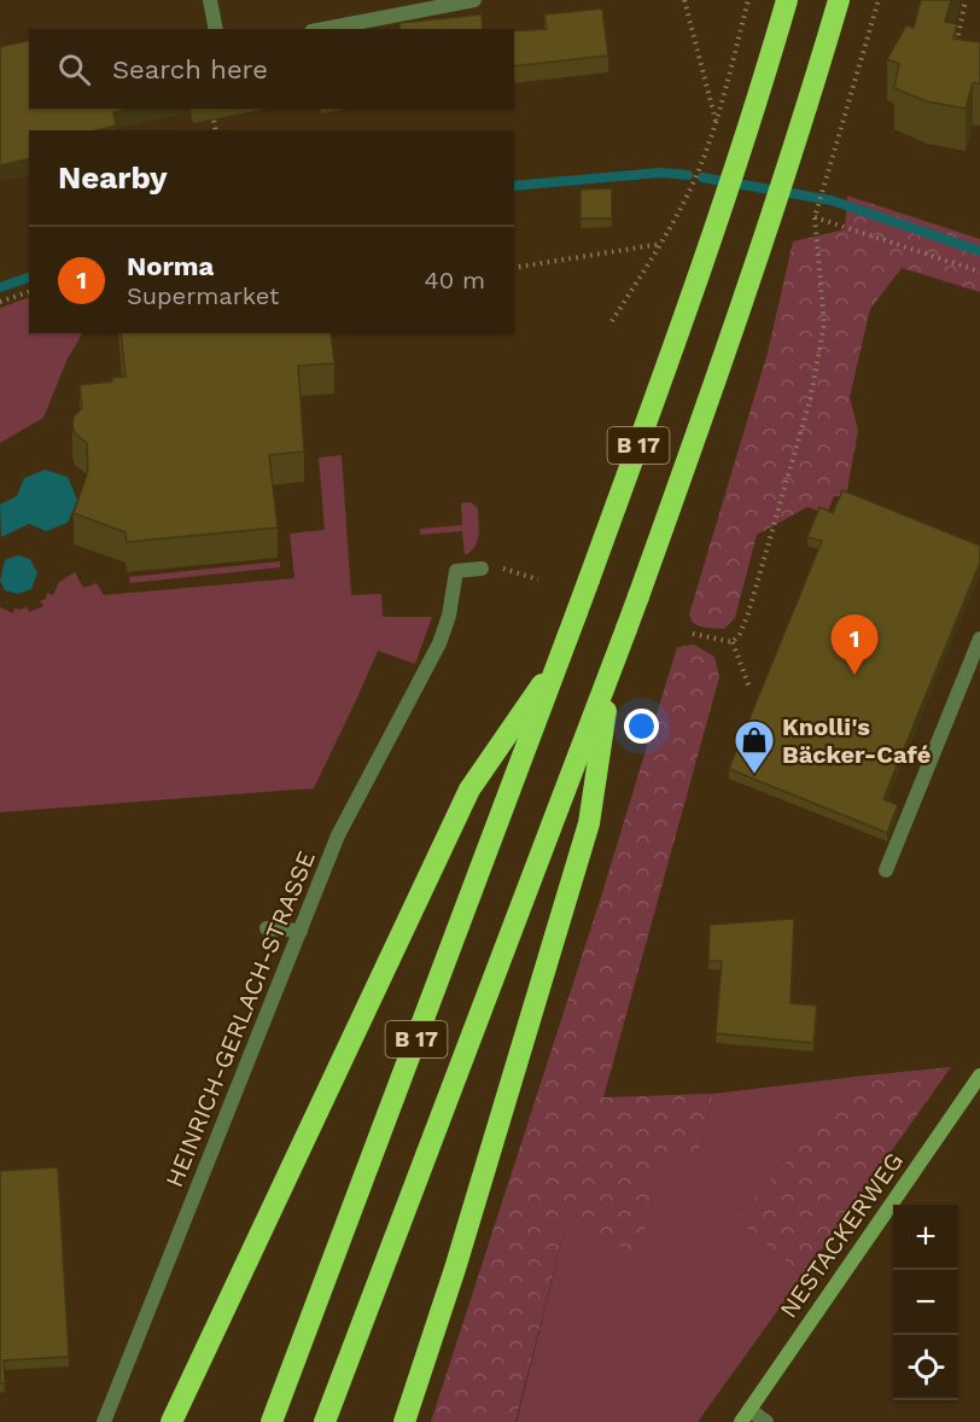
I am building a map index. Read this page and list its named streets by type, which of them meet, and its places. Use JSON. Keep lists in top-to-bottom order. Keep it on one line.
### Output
{"streets":{"highway":["B 17"],"street":["HEINRICH-GERLACH-STRASSE","NESTACKERWEG"]},"places":{"shop":["Knolli's Bäcker-Café"]},"page":{"search":"Search here","heading":"Nearby","list":[{"mark":"1","name":"Norma","note":"Supermarket","value":"40 m"}],"pins":"1","map_buttons":["+","−"]}}
